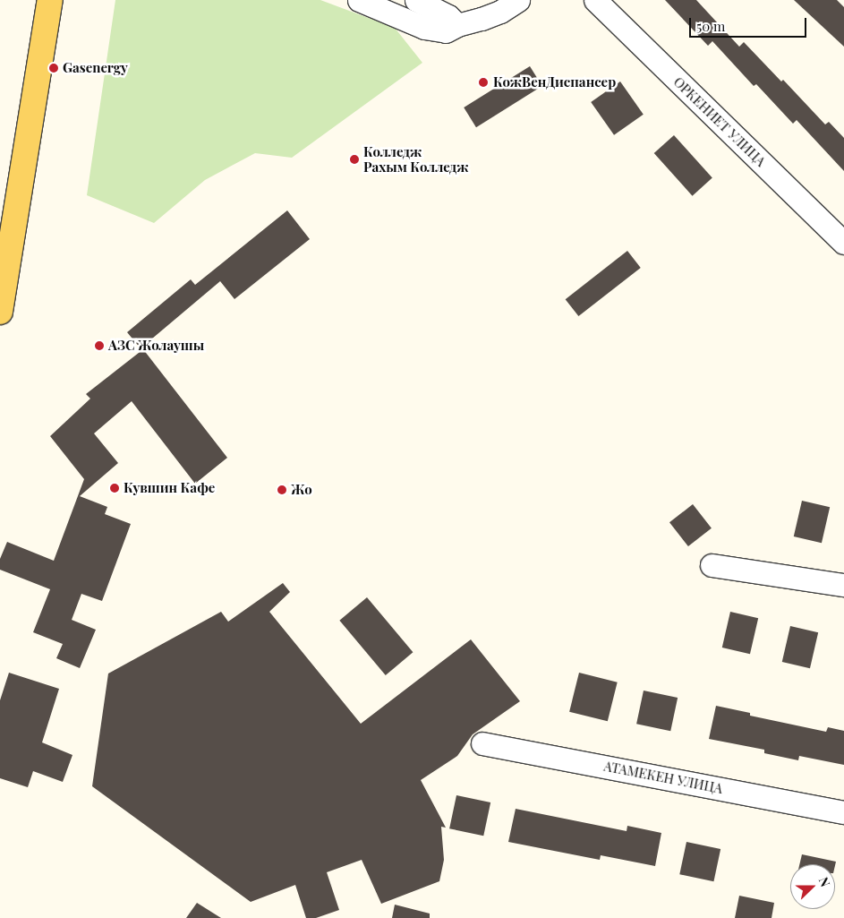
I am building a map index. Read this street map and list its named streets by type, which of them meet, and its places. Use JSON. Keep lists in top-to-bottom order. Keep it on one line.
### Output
{"streets":{"street":["ОРКЕНИЕТ УЛИЦА","АТАМЕКЕН УЛИЦА"]},"places":["Gasenergy","КожВенДиспансер","Колледж Рахым Колледж","АЗС Жолаушы","Кувшин Кафе","Жо"],"scale_bar":"50 m","north":"right"}
